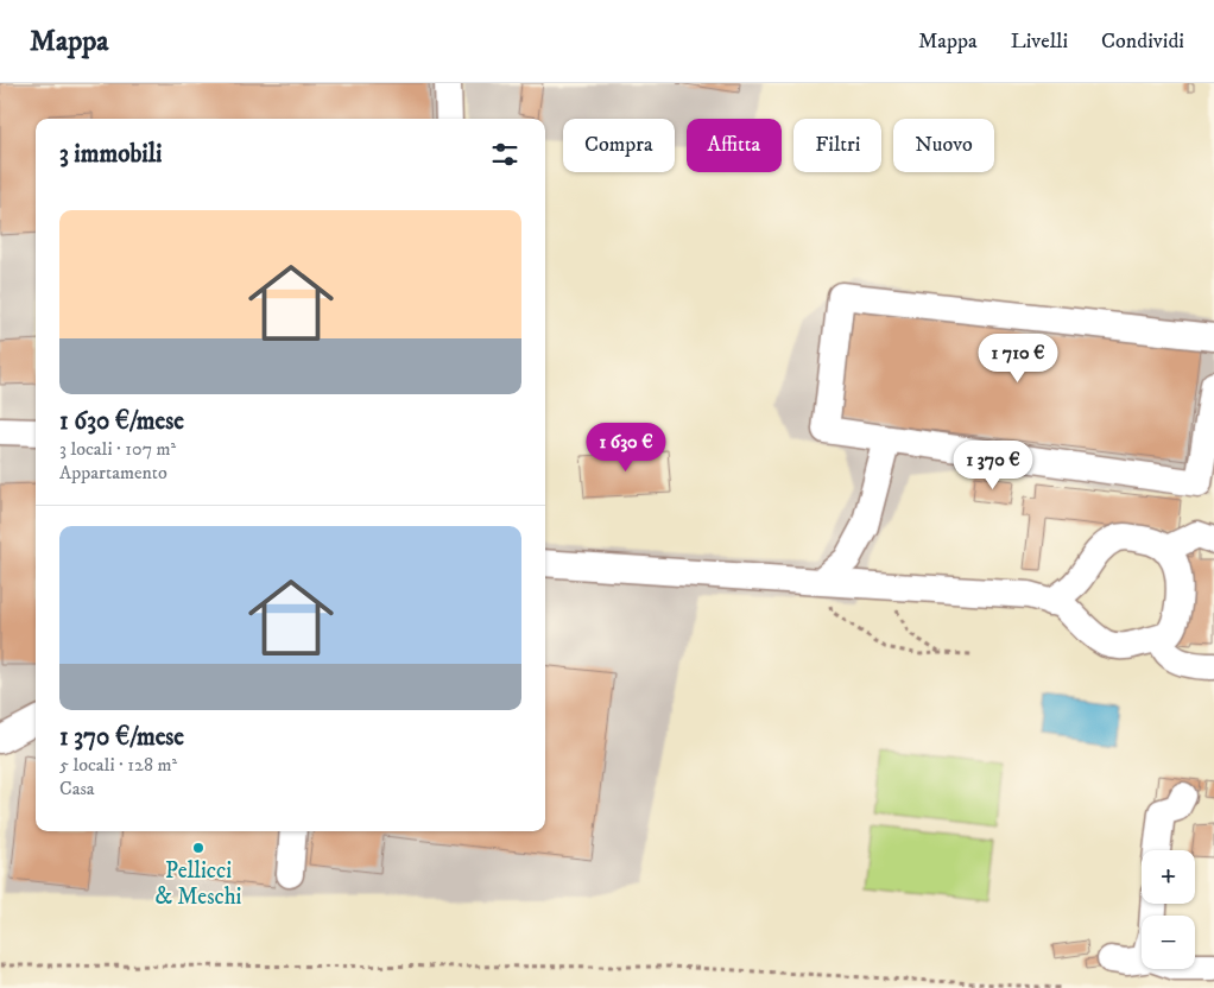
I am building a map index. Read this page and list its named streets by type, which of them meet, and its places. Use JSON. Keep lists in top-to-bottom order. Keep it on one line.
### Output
{"places":["Pellicci & Meschi"],"page":{"header":"Mappa","nav":["Mappa","Livelli","Condividi"],"chip":["Compra","Affitta","Filtri","Nuovo"],"heading":"3 immobili","list":[{"name":"1 630 €/mese","note":"3 locali · 107 m² · Appartamento"},{"name":"1 370 €/mese","note":"5 locali · 128 m² · Casa"}],"price":["1 710 €","1 630 €","1 370 €"],"map_buttons":["+","−"]}}
